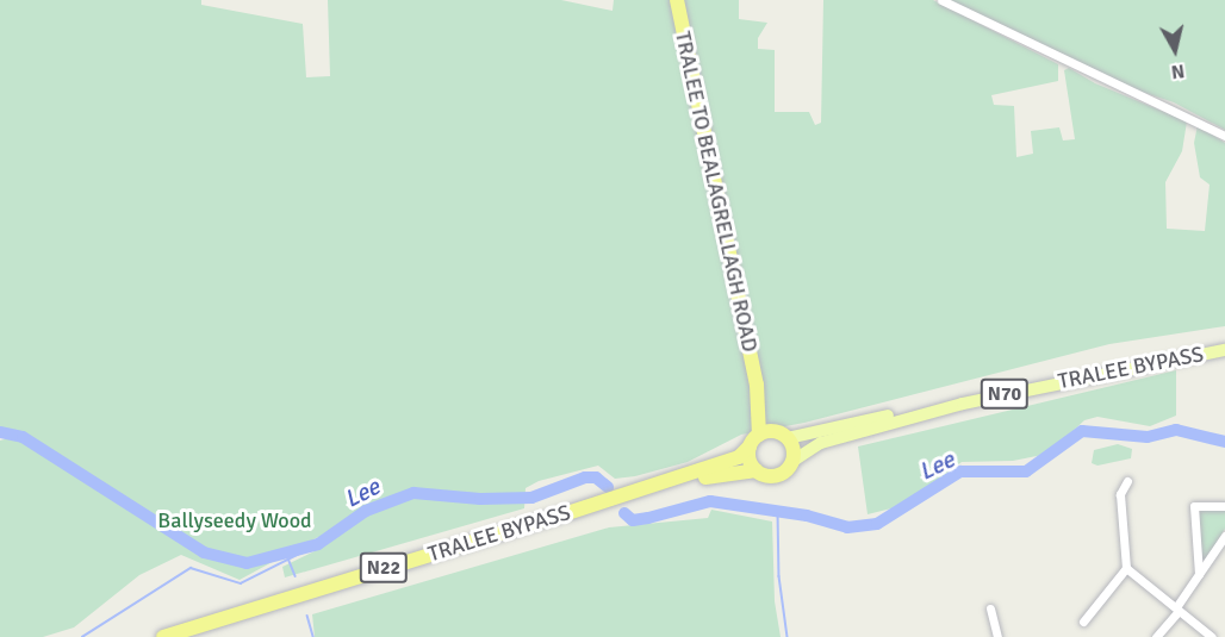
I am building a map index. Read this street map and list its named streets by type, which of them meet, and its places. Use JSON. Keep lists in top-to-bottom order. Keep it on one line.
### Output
{"streets":{"highway":["TRALEE TO BEALAGRELLAGH ROAD","TRALEE BYPASS","N22"],"main road":["N70"]},"crossings":[["TRALEE TO BEALAGRELLAGH ROAD","TRALEE BYPASS"],["TRALEE TO BEALAGRELLAGH ROAD","N22"],["TRALEE BYPASS","N22"]],"water":["Lee"],"parks":["Ballyseedy Wood"],"north":"bottom"}
